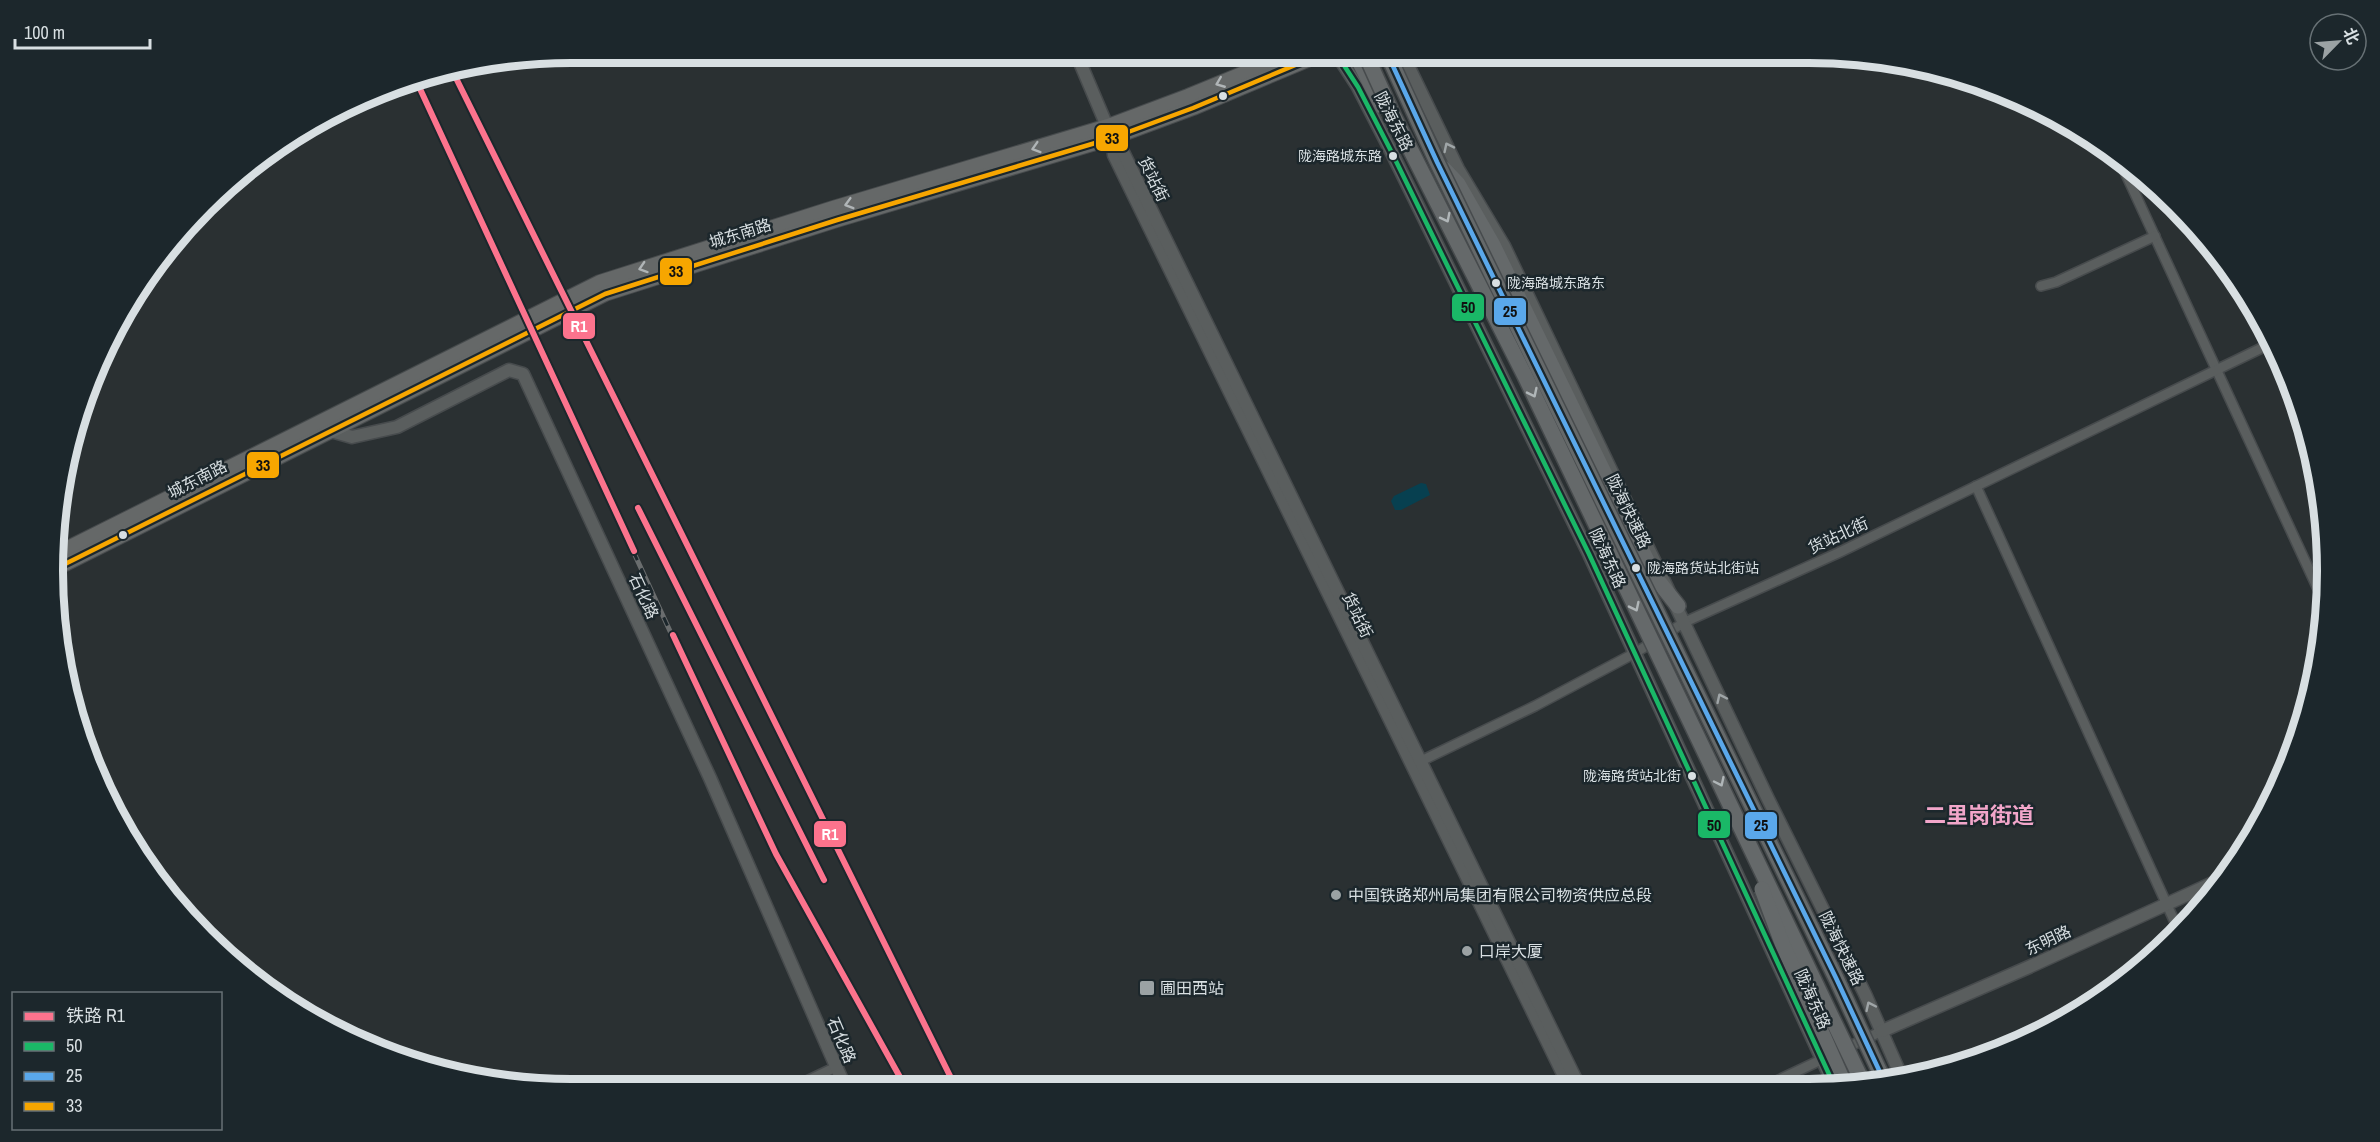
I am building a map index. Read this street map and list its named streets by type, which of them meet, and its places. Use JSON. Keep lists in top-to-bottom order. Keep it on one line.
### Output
{"streets":{"highway":["陇海快速路"],"main road":["城东南路"],"street":["陇海东路","货站街","货站北街","石化路","东明路"]},"crossings":[["陇海东路","货站北街"],["货站街","城东南路"],["货站街","货站北街"],["城东南路","石化路"]],"districts":["二里岗街道"],"places":{"other":["陇海路城东路","陇海路城东路东","陇海路货站北街站","陇海路货站北街","中国铁路郑州局集团有限公司物资供应总段","口岸大厦"],"transit":["圃田西站"]},"lines":["transit line 50","transit line 25","transit line 33","rail line R1"],"legend":["铁路 R1","50","25","33"],"scale_bar":"100 m","north":"top right"}
